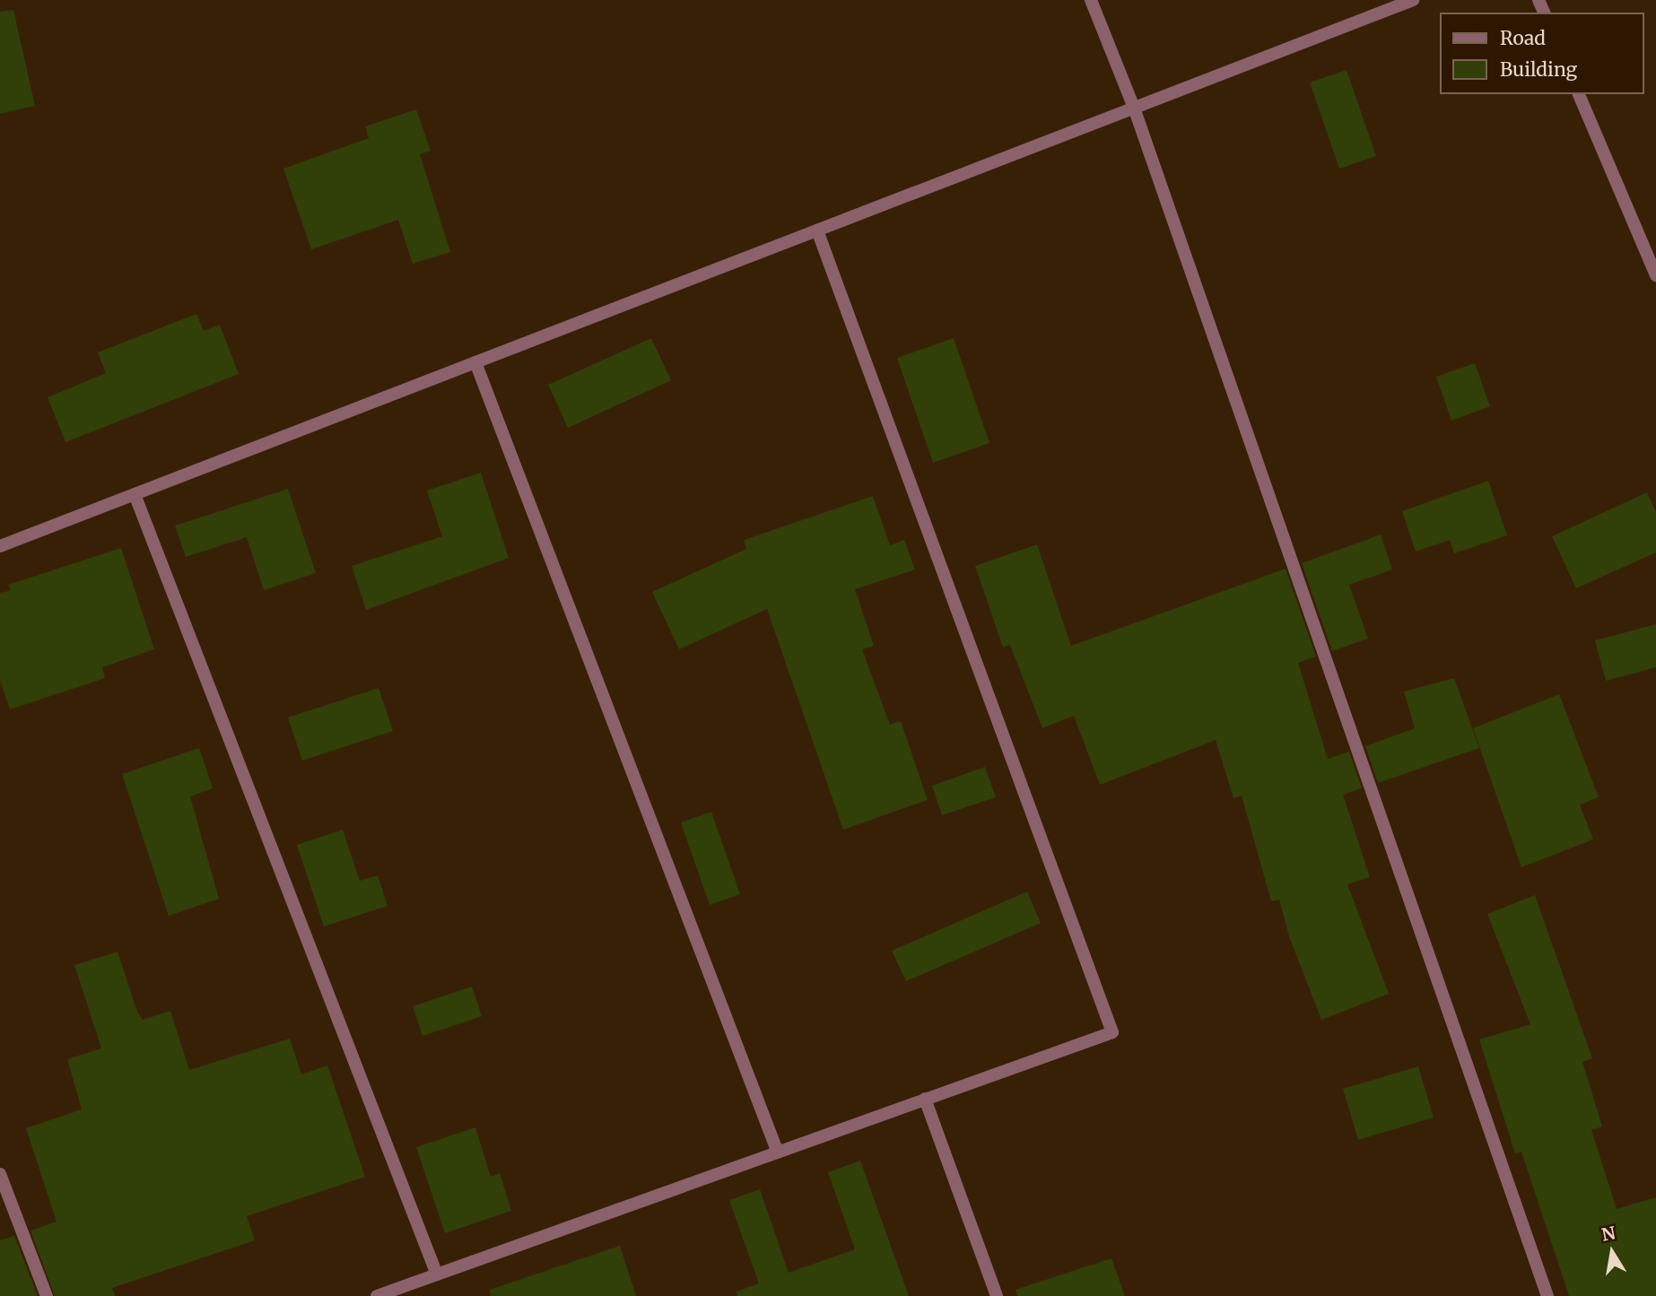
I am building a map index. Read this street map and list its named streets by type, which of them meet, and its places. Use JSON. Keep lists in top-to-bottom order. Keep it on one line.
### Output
{"legend":["Road","Building"],"north":"top"}
